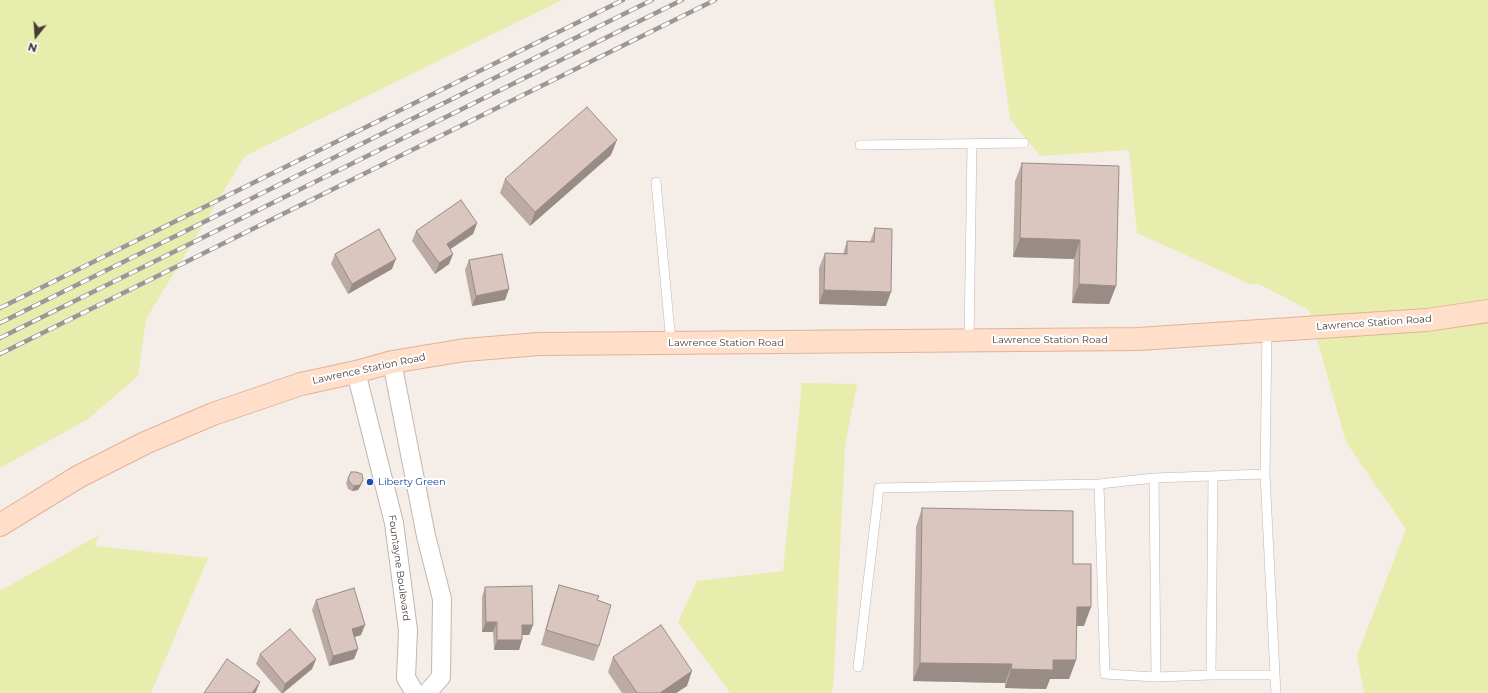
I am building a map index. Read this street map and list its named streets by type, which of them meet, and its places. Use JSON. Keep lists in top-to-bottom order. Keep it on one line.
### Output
{"streets":{"main road":["Lawrence Station Road"],"street":["Fountayne Boulevard"]},"crossings":[["Lawrence Station Road","Fountayne Boulevard"]],"places":["Liberty Green"],"north":"bottom"}
